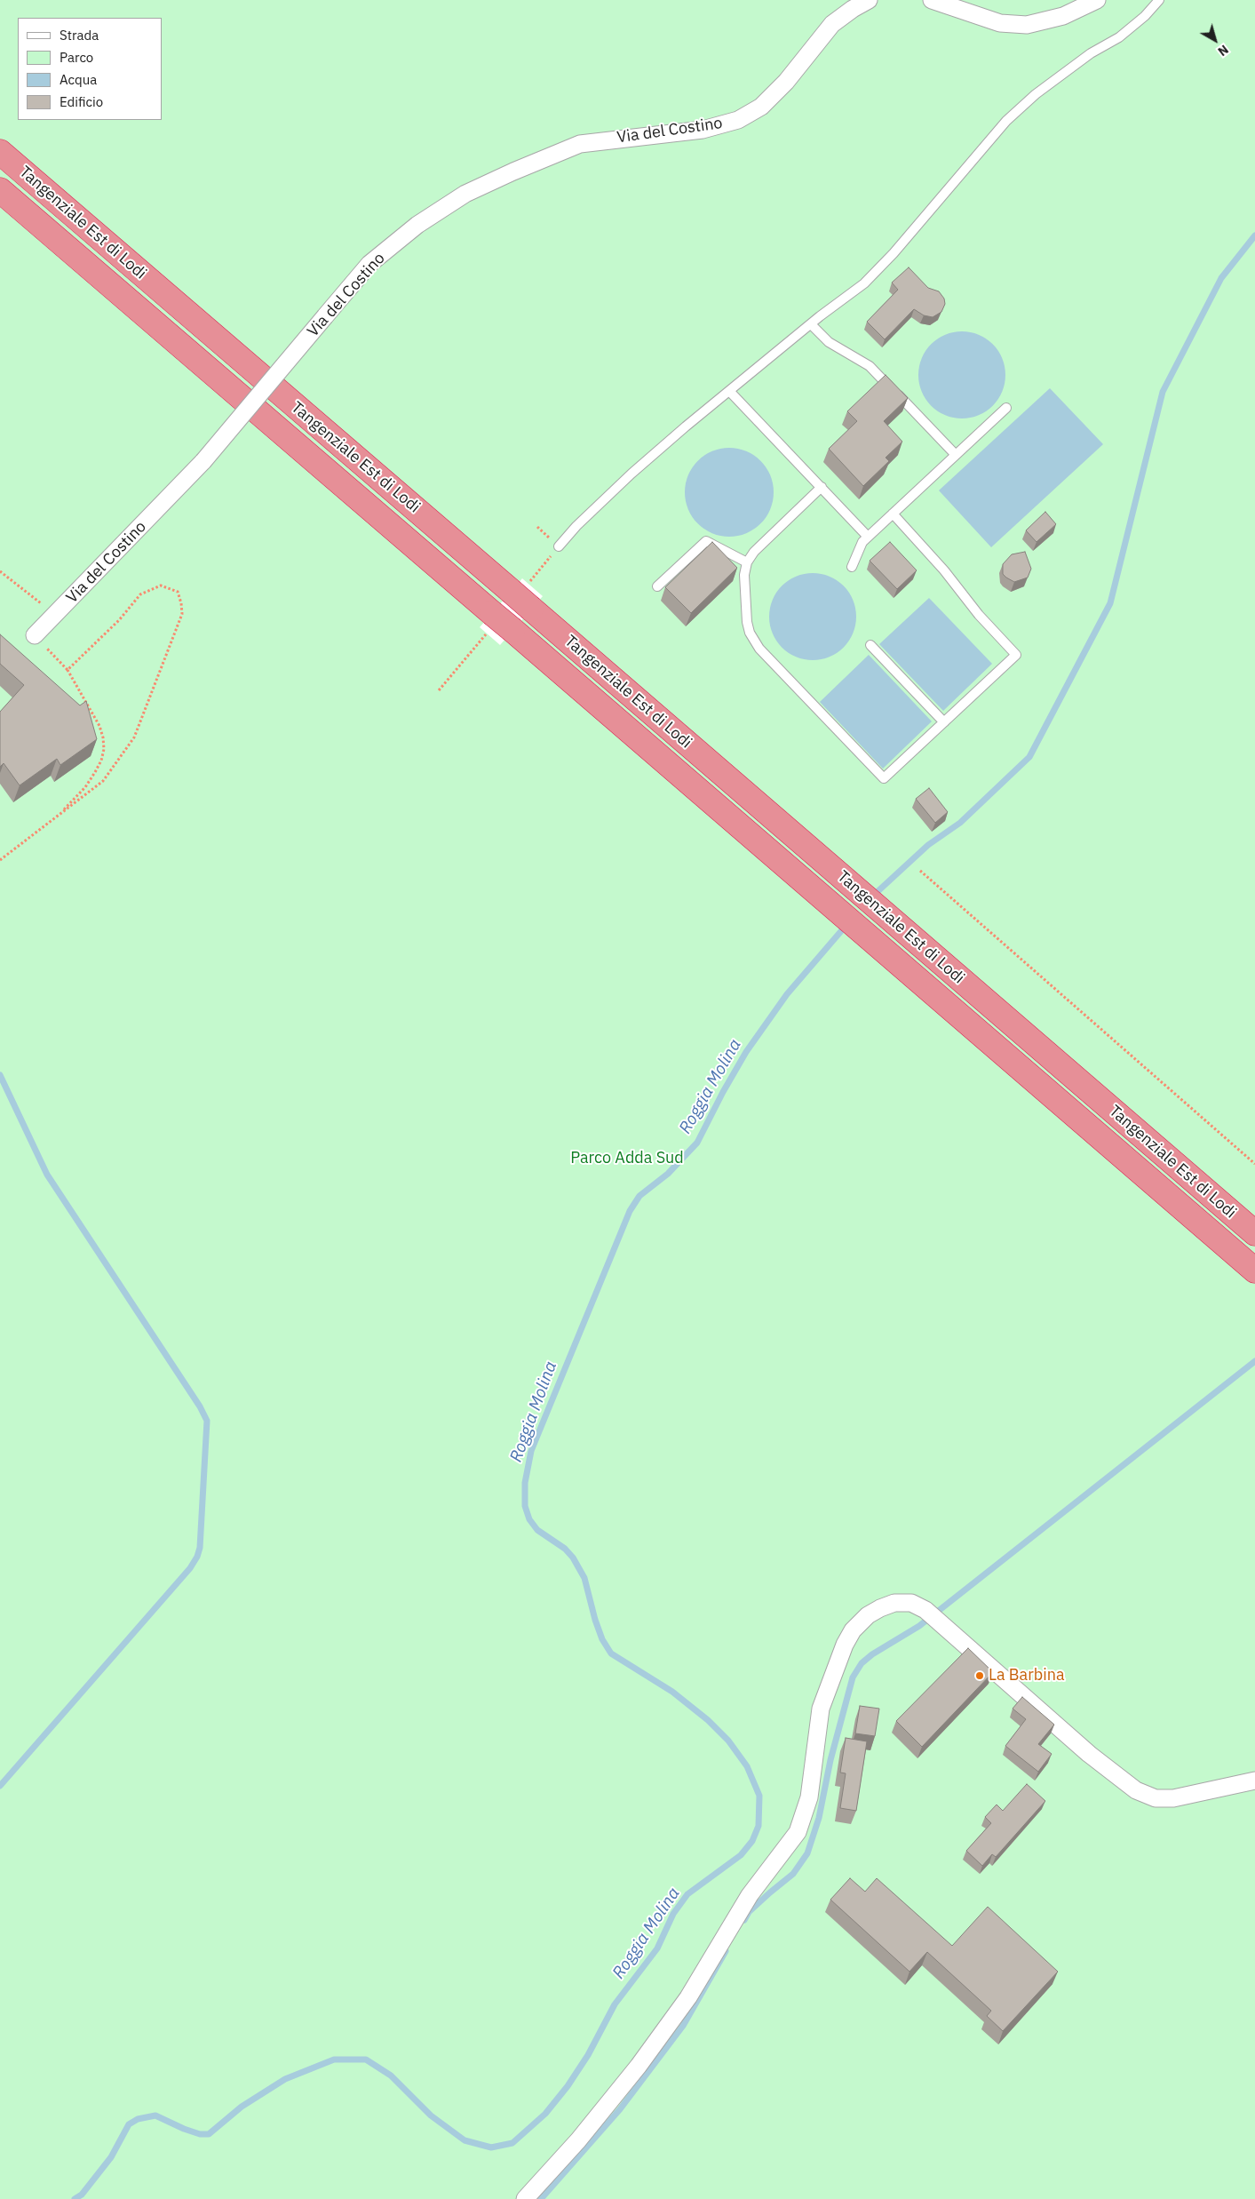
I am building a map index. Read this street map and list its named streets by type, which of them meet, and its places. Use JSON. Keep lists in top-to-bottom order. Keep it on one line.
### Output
{"streets":{"highway":["Tangenziale Est di Lodi"],"street":["Via del Costino"]},"water":["Roggia Molina"],"parks":["Parco Adda Sud"],"places":["La Barbina"],"legend":["Strada","Parco","Acqua","Edificio"],"north":"bottom right"}
